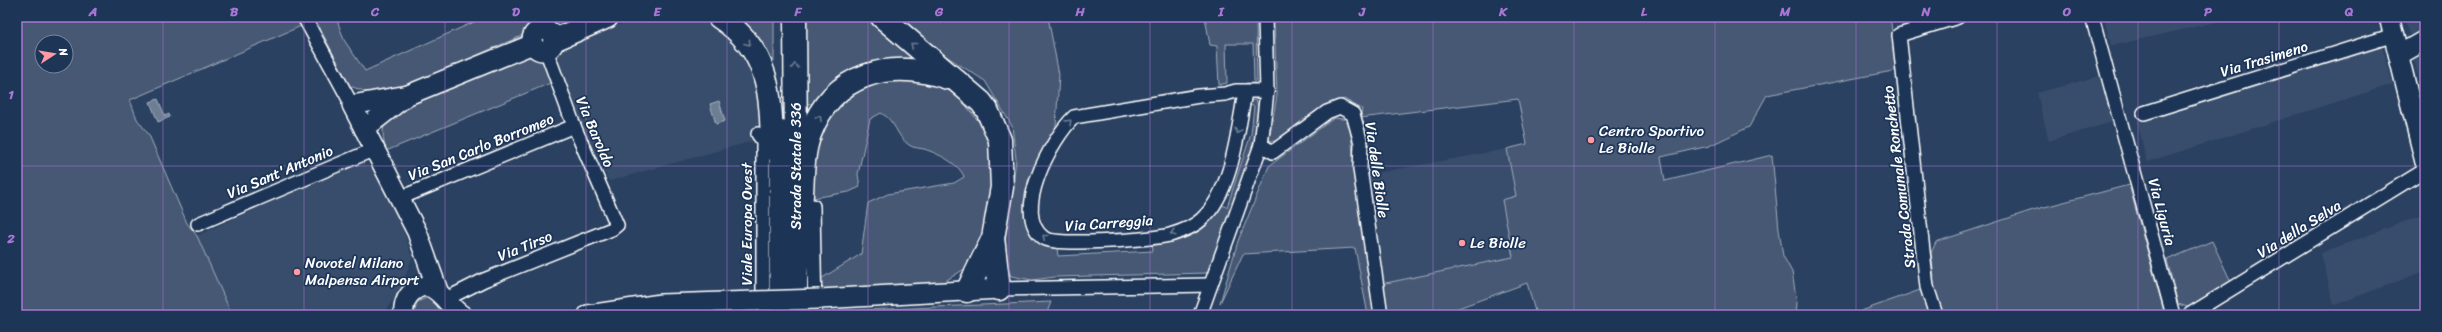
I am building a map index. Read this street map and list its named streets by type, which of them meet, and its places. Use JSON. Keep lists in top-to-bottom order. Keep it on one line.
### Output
{"streets":{"highway":["Strada Statale 336"],"street":["Via Trasimeno","Via Baroldo","Via San Carlo Borromeo","Via delle Biolle","Via Sant'Antonio","Strada Comunale Ronchetto","Via Liguria","Via Carreggia","Viale Europa Ovest","Via della Selva","Via Tirso"]},"crossings":[["Via Baroldo","Via San Carlo Borromeo"],["Via Baroldo","Via Tirso"]],"places":["Centro Sportivo Le Biolle","Le Biolle","Novotel Milano Malpensa Airport"],"north":"right","grid":{"columns":["A","B","C","D","E","F","G","H","I","J","K","L","M","N","O","P","Q"],"rows":["1","2"]}}
